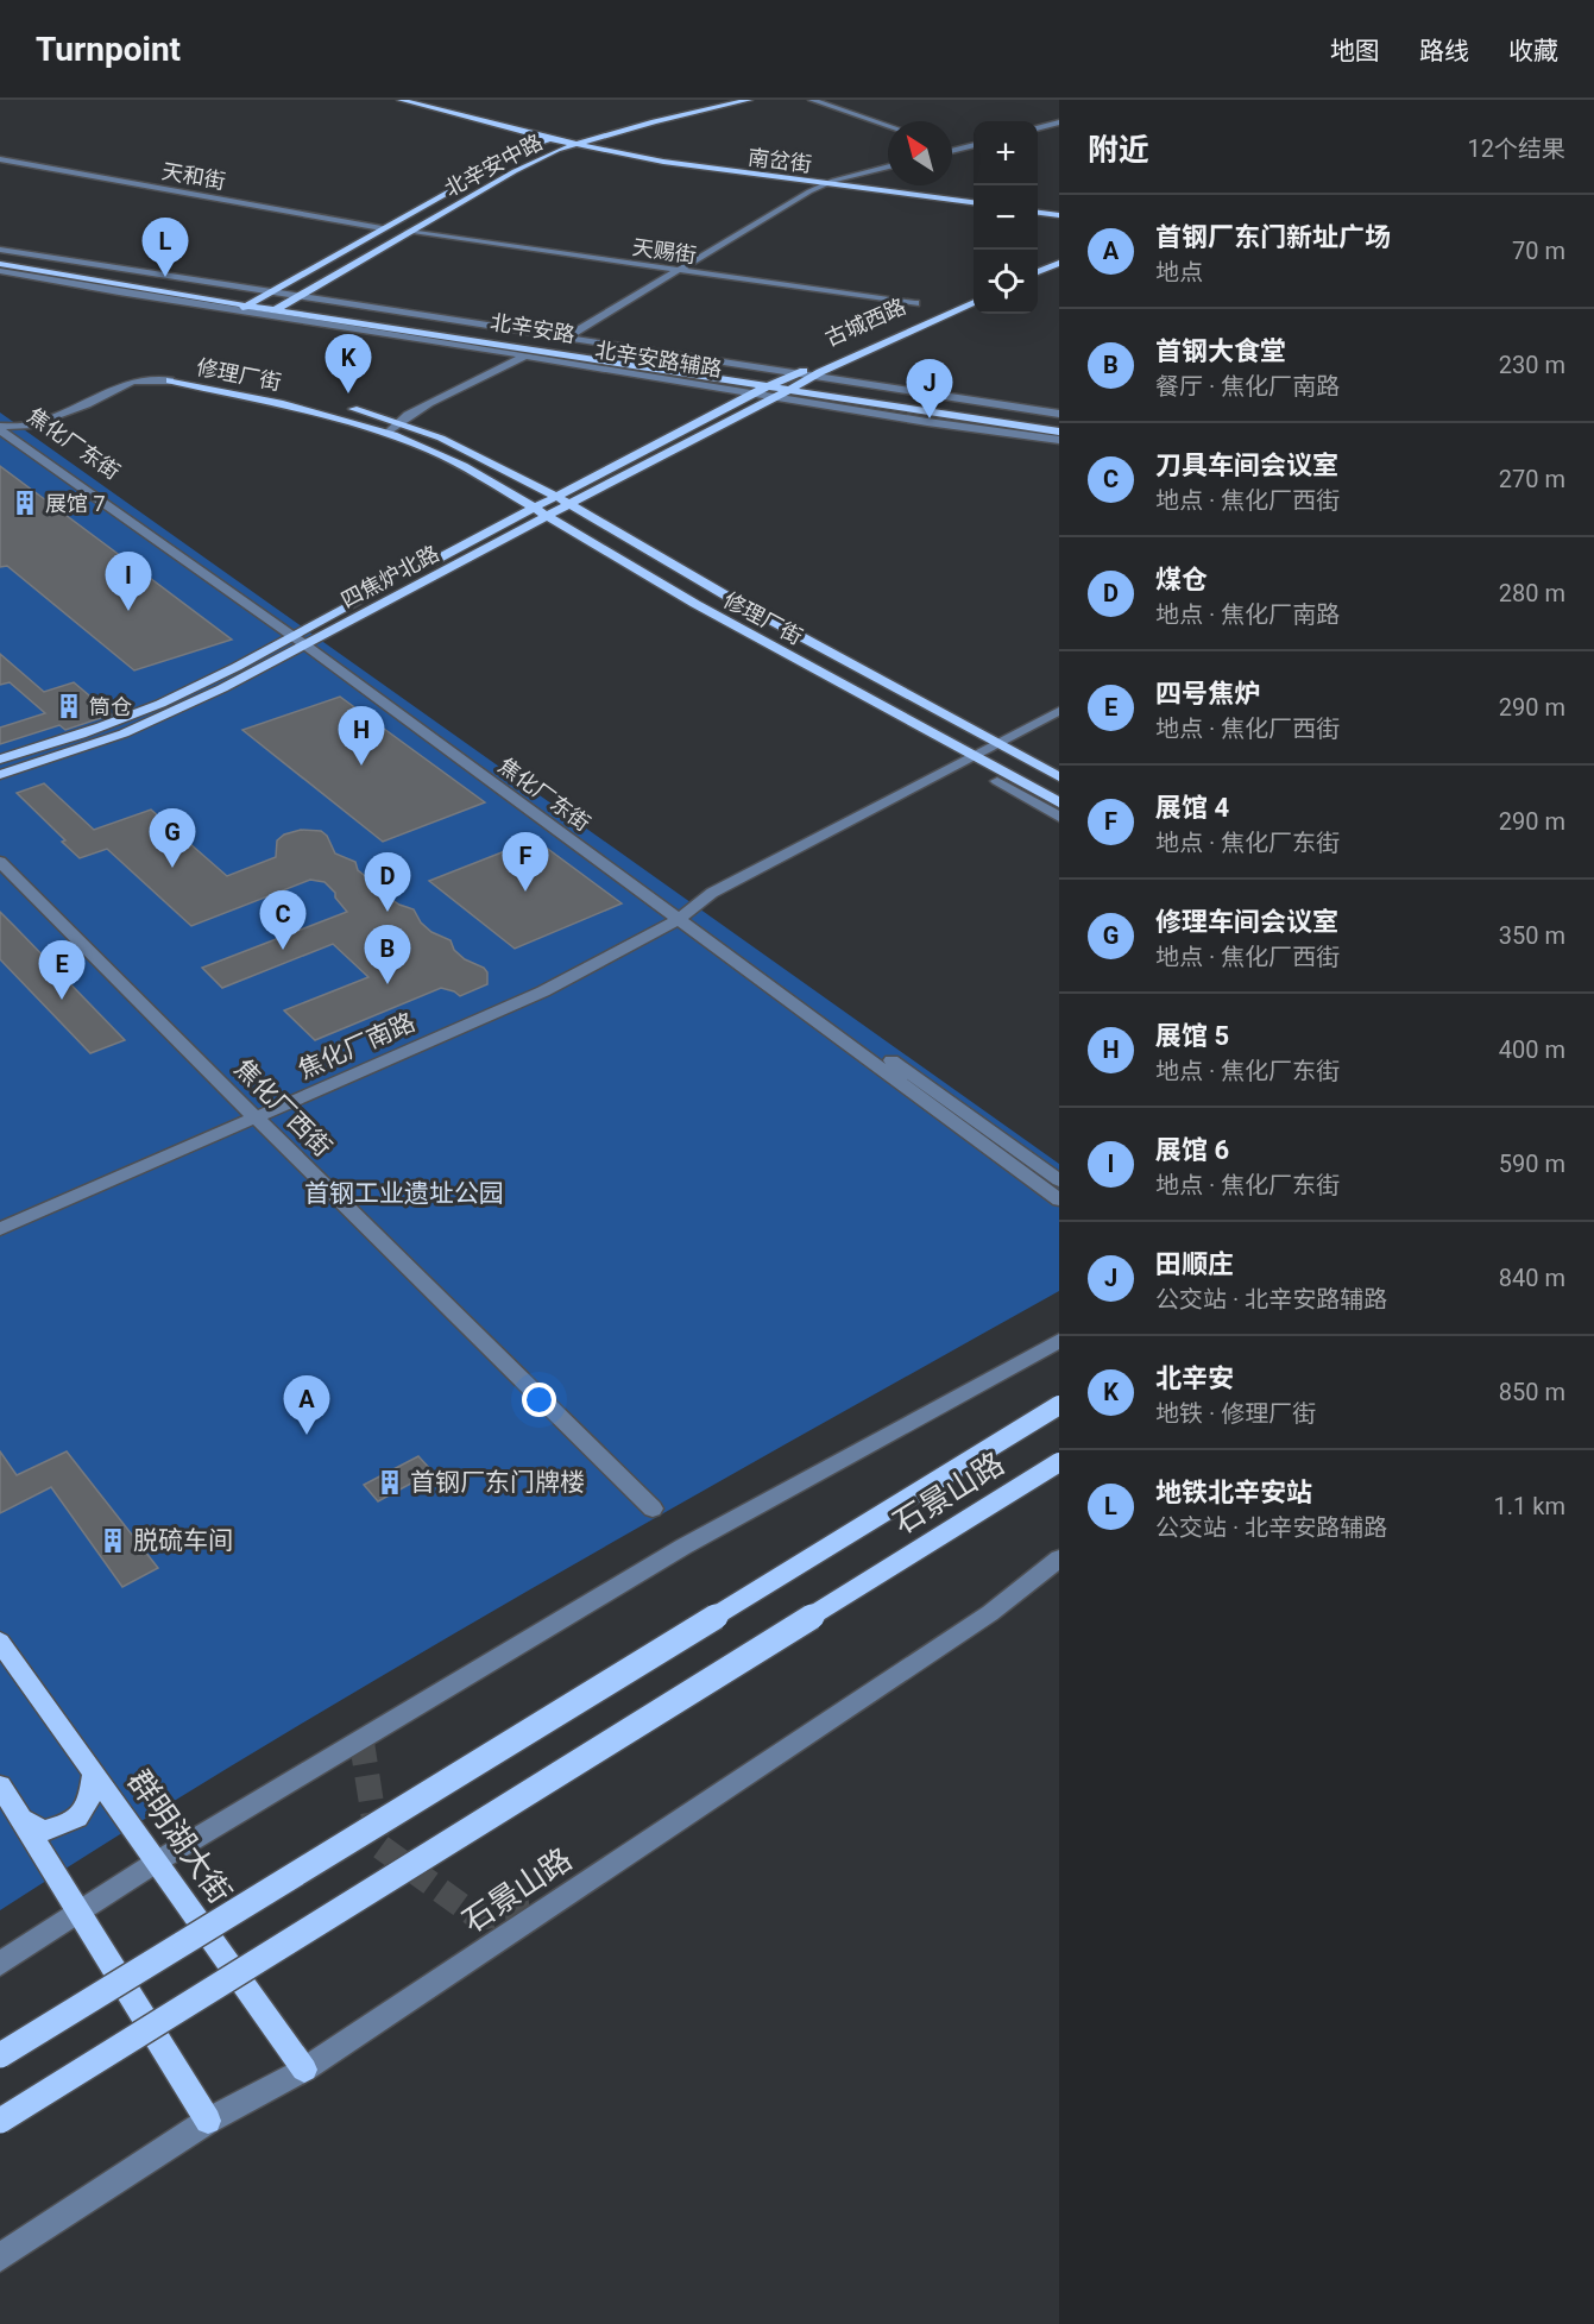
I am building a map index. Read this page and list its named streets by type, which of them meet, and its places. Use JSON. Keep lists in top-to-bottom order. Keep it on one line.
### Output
{"streets":{"main road":["南岔街","北辛安中路","古城西路","北辛安路","修理厂街","四焦炉北路","石景山路","群明湖大街"],"street":["天和街","天赐街","北辛安路辅路","焦化厂东街","焦化厂南路","焦化厂西街"]},"crossings":[["南岔街","北辛安中路"],["北辛安中路","天和街"],["北辛安中路","天赐街"],["北辛安中路","北辛安路"],["北辛安中路","北辛安路辅路"],["古城西路","北辛安路"],["古城西路","北辛安路辅路"],["古城西路","四焦炉北路"],["北辛安路","北辛安路辅路"],["北辛安路","四焦炉北路"],["北辛安路辅路","四焦炉北路"],["修理厂街","四焦炉北路"],["修理厂街","焦化厂南路"],["焦化厂东街","四焦炉北路"],["焦化厂东街","焦化厂南路"],["焦化厂南路","焦化厂西街"],["石景山路","群明湖大街"]],"parks":["首钢工业遗址公园"],"places":{"building":["展馆 7","筒仓","首钢厂东门牌楼","脱硫车间"]},"north":"top left","page":{"header":"Turnpoint","nav":["地图","路线","收藏"],"heading":["附近","12个结果"],"map_buttons":["+","−"],"list":[{"mark":"A","name":"首钢厂东门新址广场","note":"地点","value":"70 m"},{"mark":"B","name":"首钢大食堂","note":"餐厅 · 焦化厂南路","value":"230 m"},{"mark":"C","name":"刀具车间会议室","note":"地点 · 焦化厂西街","value":"270 m"},{"mark":"D","name":"煤仓","note":"地点 · 焦化厂南路","value":"280 m"},{"mark":"E","name":"四号焦炉","note":"地点 · 焦化厂西街","value":"290 m"},{"mark":"F","name":"展馆 4","note":"地点 · 焦化厂东街","value":"290 m"},{"mark":"G","name":"修理车间会议室","note":"地点 · 焦化厂西街","value":"350 m"},{"mark":"H","name":"展馆 5","note":"地点 · 焦化厂东街","value":"400 m"},{"mark":"I","name":"展馆 6","note":"地点 · 焦化厂东街","value":"590 m"},{"mark":"J","name":"田顺庄","note":"公交站 · 北辛安路辅路","value":"840 m"},{"mark":"K","name":"北辛安","note":"地铁 · 修理厂街","value":"850 m"},{"mark":"L","name":"地铁北辛安站","note":"公交站 · 北辛安路辅路","value":"1.1 km"}],"pins":["L","K","J","I","H","G","F","D","C","B","E","A"]}}
